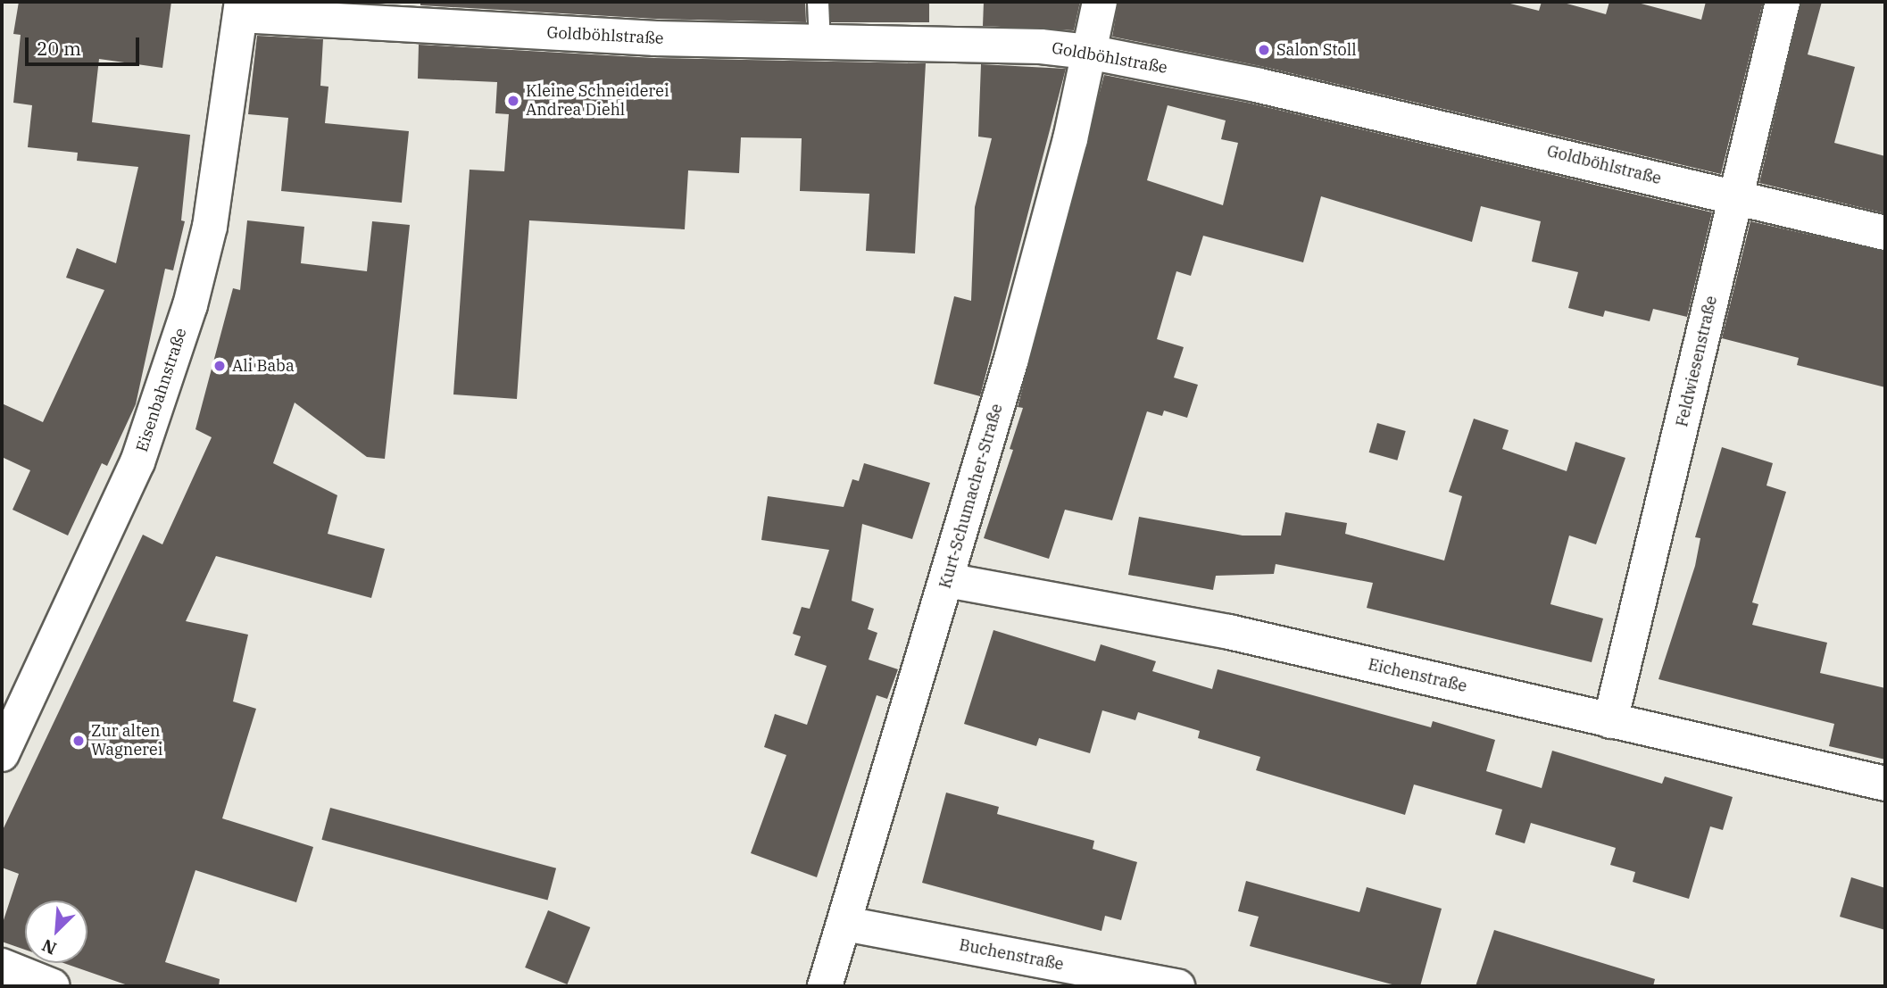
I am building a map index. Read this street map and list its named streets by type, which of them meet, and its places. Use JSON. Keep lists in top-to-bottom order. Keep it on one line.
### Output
{"streets":{"street":["Goldböhlstraße","Feldwiesenstraße","Eisenbahnstraße","Kurt-Schumacher-Straße","Eichenstraße","Buchenstraße"]},"crossings":[["Goldböhlstraße","Feldwiesenstraße"],["Goldböhlstraße","Eisenbahnstraße"],["Goldböhlstraße","Kurt-Schumacher-Straße"],["Feldwiesenstraße","Eichenstraße"],["Kurt-Schumacher-Straße","Eichenstraße"],["Kurt-Schumacher-Straße","Buchenstraße"]],"places":["Salon Stoll","Kleine Schneiderei Andrea Diehl","Ali Baba","Zur alten Wagnerei"],"scale_bar":"20 m","north":"bottom left"}
